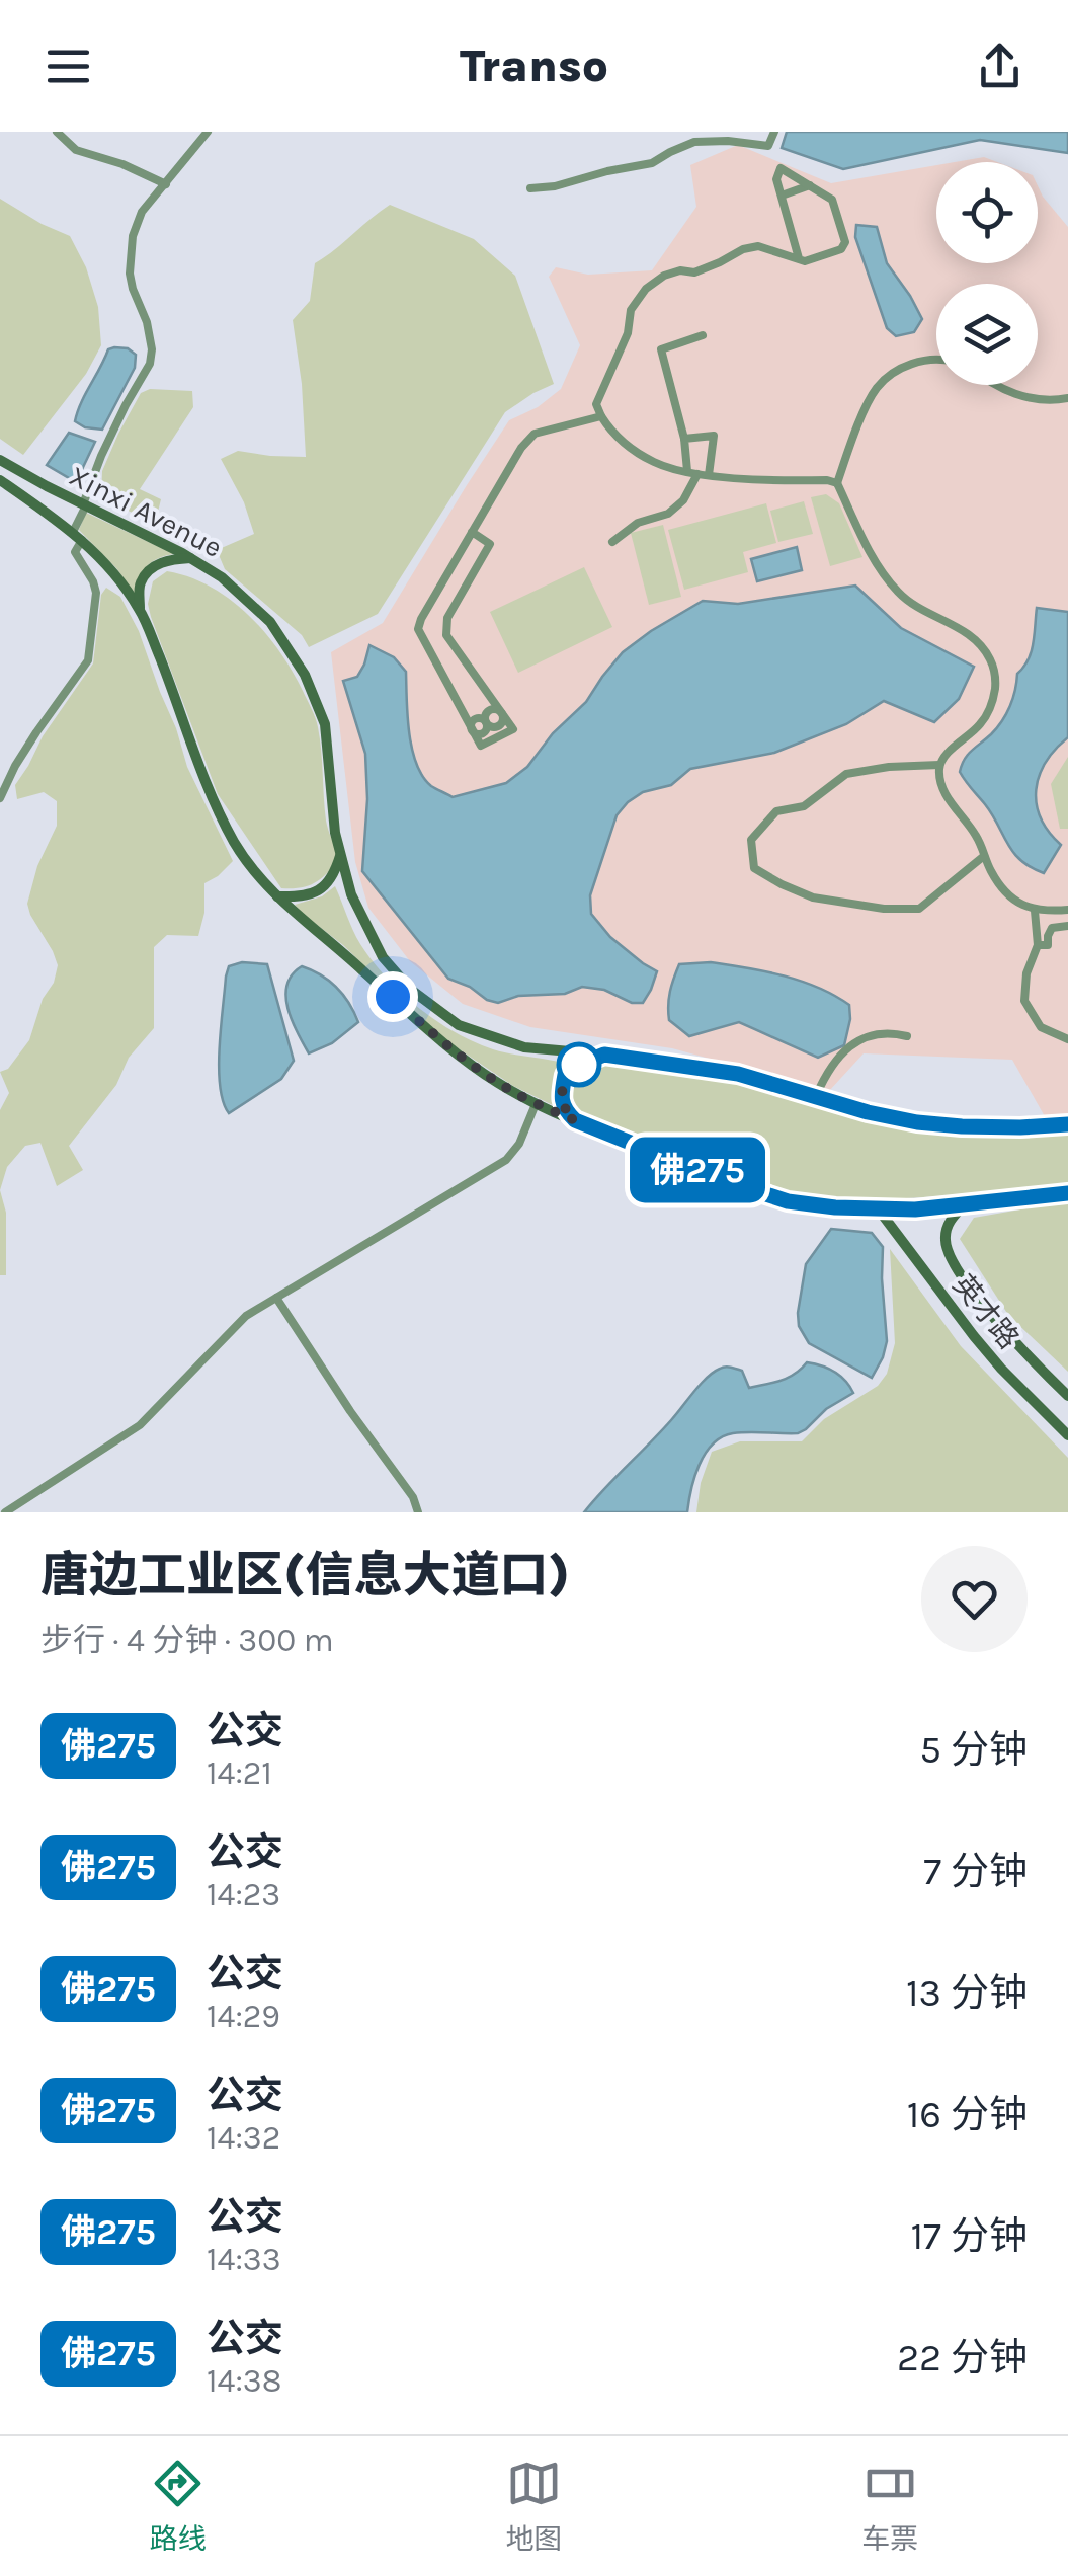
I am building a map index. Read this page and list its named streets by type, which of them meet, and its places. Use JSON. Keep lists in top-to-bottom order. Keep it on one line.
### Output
{"streets":{"main road":["Xinxi Avenue","英才路"]},"crossings":[["Xinxi Avenue","英才路"]],"lines":["bus line 佛275"],"page":{"header":"Transo","on_map":"佛275","heading":["唐边工业区(信息大道口)","步行 · 4 分钟 · 300 m"],"list":[{"mark":"佛275","name":"公交","note":"14:21","value":"5 分钟"},{"mark":"佛275","name":"公交","note":"14:23","value":"7 分钟"},{"mark":"佛275","name":"公交","note":"14:29","value":"13 分钟"},{"mark":"佛275","name":"公交","note":"14:32","value":"16 分钟"},{"mark":"佛275","name":"公交","note":"14:33","value":"17 分钟"},{"mark":"佛275","name":"公交","note":"14:38","value":"22 分钟"}],"tabs":["路线","地图","车票"]}}
